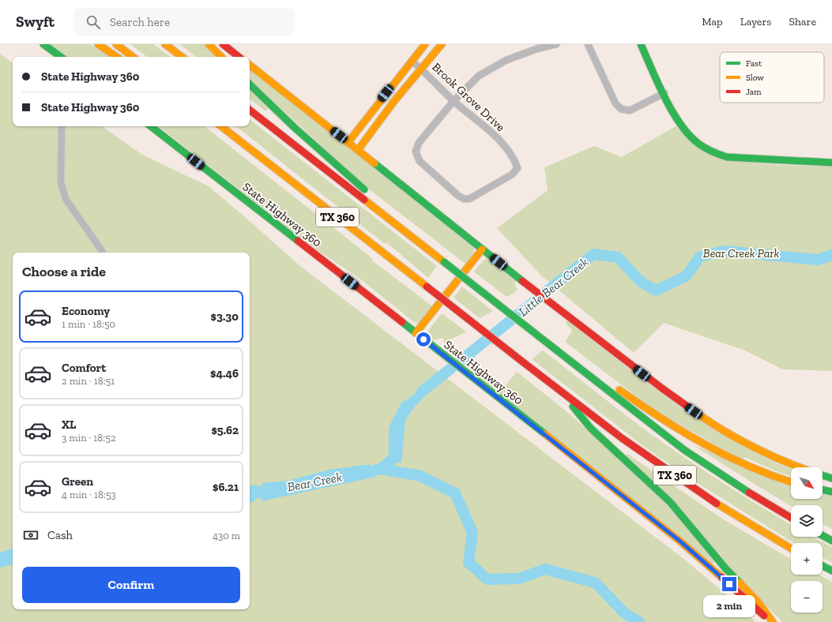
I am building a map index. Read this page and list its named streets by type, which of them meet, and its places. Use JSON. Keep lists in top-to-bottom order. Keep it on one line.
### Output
{"streets":{"main road":["State Highway 360","TX 360"],"street":["Brook Grove Drive"]},"water":["Little Bear Creek","Bear Creek"],"parks":["Bear Creek Park"],"legend":["Fast","Slow","Jam"],"north":"bottom right","page":{"header":"Swyft","search":"Search here","nav":["Map","Layers","Share"],"banner":["State Highway 360","State Highway 360"],"heading":"Choose a ride","list":[{"name":"Economy","note":"1 min · 18:50","value":"$3.30"},{"name":"Comfort","note":"2 min · 18:51","value":"$4.46"},{"name":"XL","note":"3 min · 18:52","value":"$5.62"},{"name":"Green","note":"4 min · 18:53","value":"$6.21"}],"map_buttons":["+","−"],"pay":["Cash","430 m"],"buttons":"Confirm","bubble":"2 min"}}
